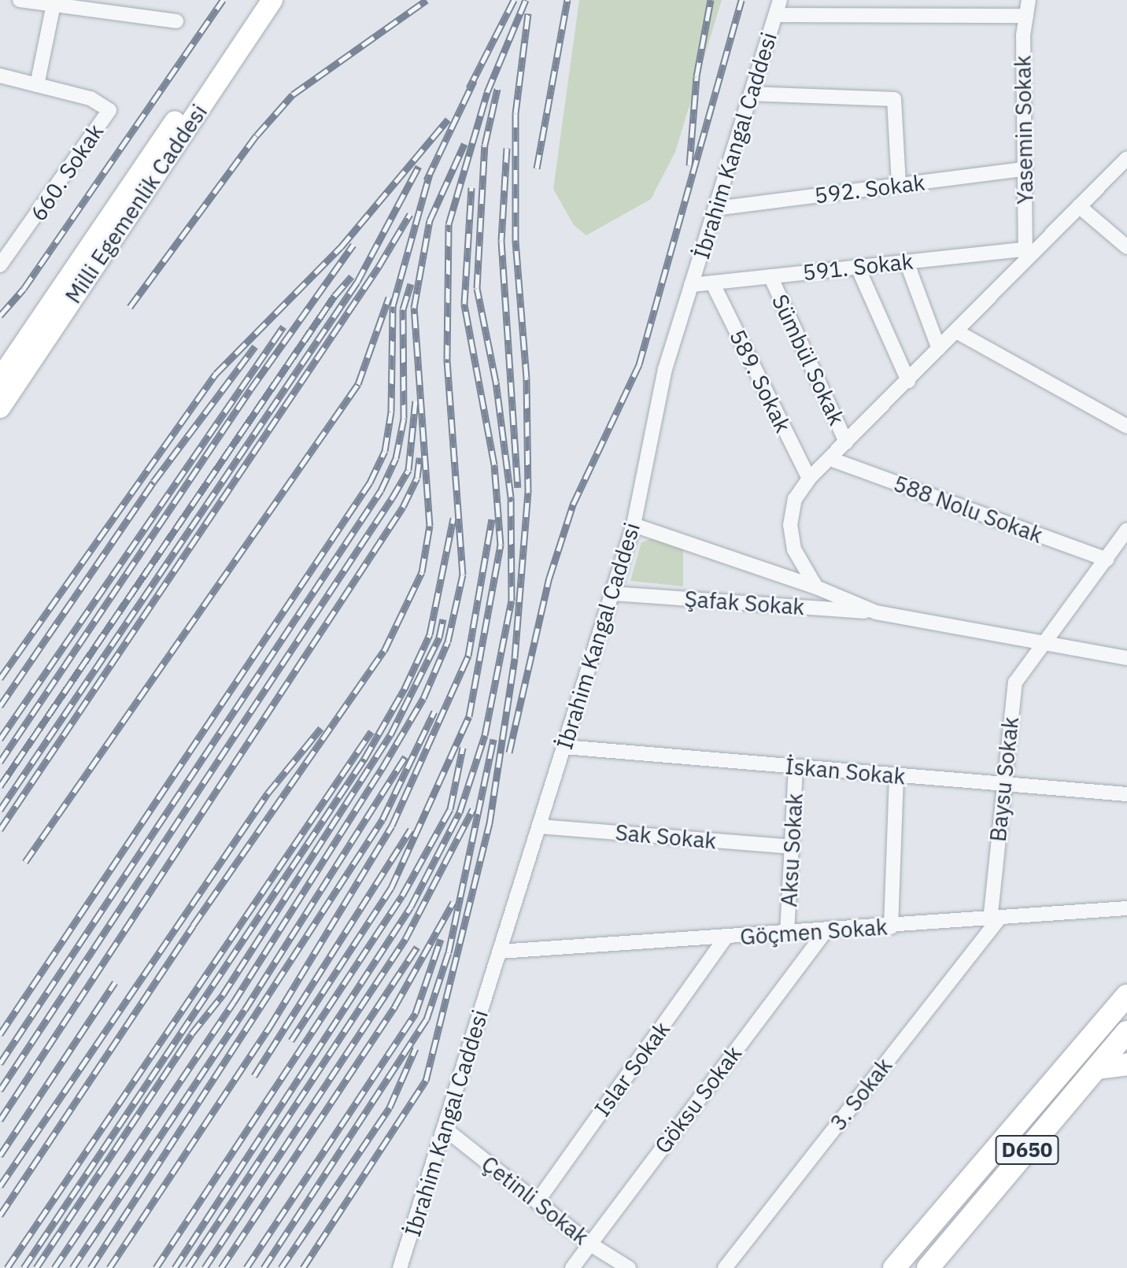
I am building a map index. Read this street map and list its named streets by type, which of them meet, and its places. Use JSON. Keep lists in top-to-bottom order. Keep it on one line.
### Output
{"streets":{"main road":["Milli Egemenlik Caddesi","D650"],"street":["Yasemin Sokak","İbrahim Kangal Caddesi","660. Sokak","592. Sokak","591. Sokak","Sümbül Sokak","589. Sokak","588 Nolu Sokak","Şafak Sokak","İskan Sokak","Baysu Sokak","Sak Sokak","Aksu Sokak","Göçmen Sokak","Islar Sokak","3. Sokak","Göksu Sokak","Çetinli Sokak"]},"crossings":[["Yasemin Sokak","592. Sokak"],["Yasemin Sokak","591. Sokak"],["İbrahim Kangal Caddesi","592. Sokak"],["İbrahim Kangal Caddesi","591. Sokak"],["İbrahim Kangal Caddesi","Şafak Sokak"],["İbrahim Kangal Caddesi","İskan Sokak"],["İbrahim Kangal Caddesi","Sak Sokak"],["İbrahim Kangal Caddesi","Göçmen Sokak"],["İbrahim Kangal Caddesi","Çetinli Sokak"],["591. Sokak","Sümbül Sokak"],["591. Sokak","589. Sokak"],["588 Nolu Sokak","Baysu Sokak"],["Şafak Sokak","Baysu Sokak"],["İskan Sokak","Baysu Sokak"],["İskan Sokak","Aksu Sokak"],["Baysu Sokak","Göçmen Sokak"],["Baysu Sokak","3. Sokak"],["Sak Sokak","Aksu Sokak"],["Aksu Sokak","Göçmen Sokak"],["Göçmen Sokak","Islar Sokak"],["Göçmen Sokak","3. Sokak"],["Göçmen Sokak","Göksu Sokak"],["Islar Sokak","Çetinli Sokak"],["Göksu Sokak","Çetinli Sokak"]]}
